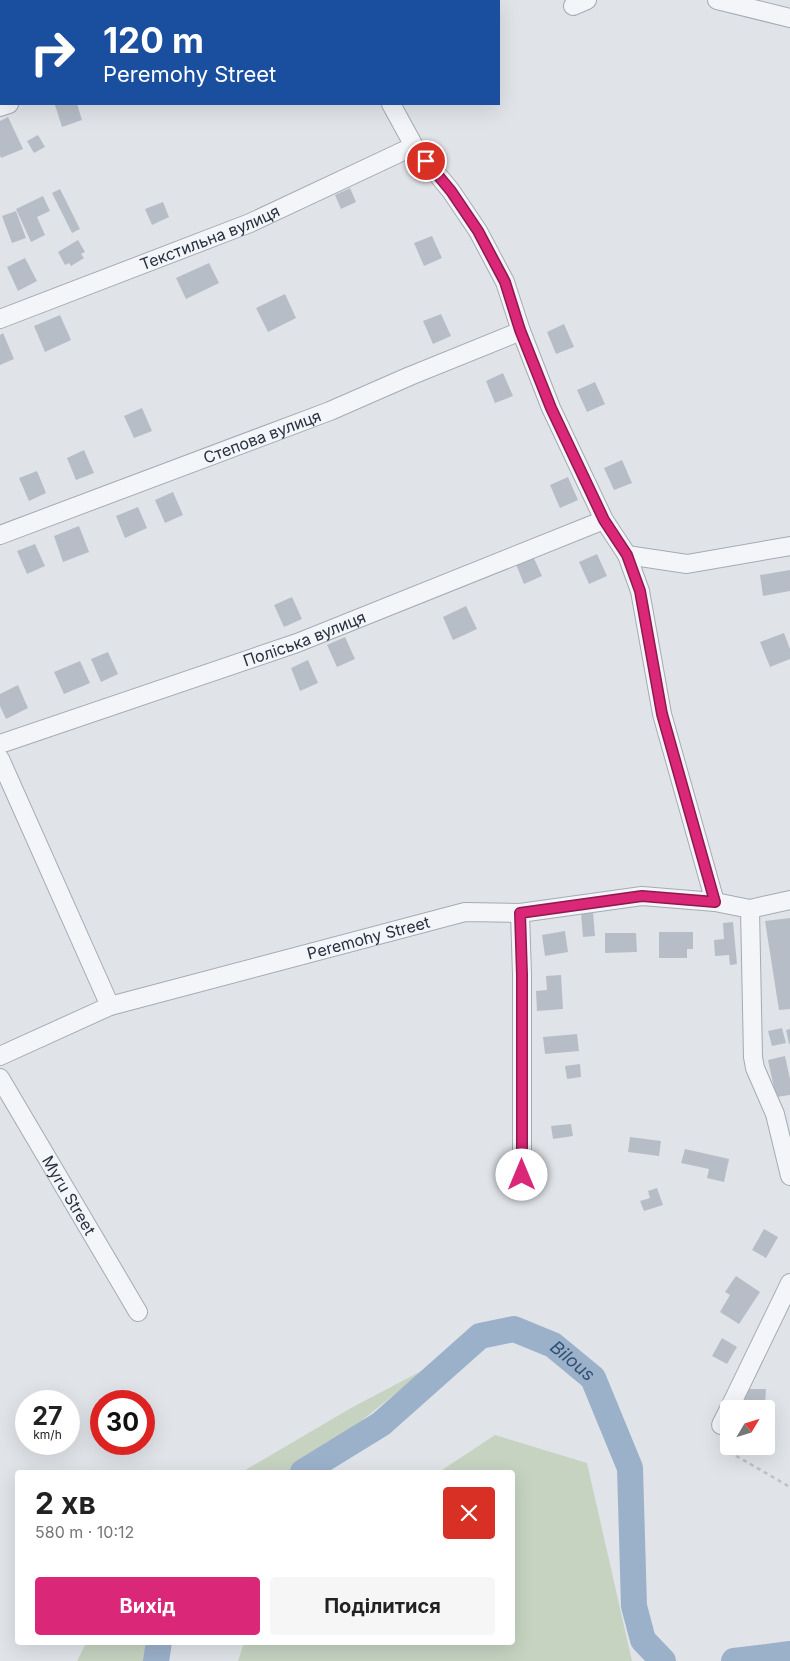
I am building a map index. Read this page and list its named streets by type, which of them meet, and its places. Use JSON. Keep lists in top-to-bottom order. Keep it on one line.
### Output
{"streets":{"street":["Текстильна вулиця","Степова вулиця","Поліська вулиця","Peremohy Street","Myru Street"]},"water":["Bilous"],"north":"top right","page":{"turn":["120 m","Peremohy Street"],"speed":"27 km/h","limit":"30","heading":["2 хв","580 m · 10:12"],"buttons":["Вихід","Поділитися"]}}
